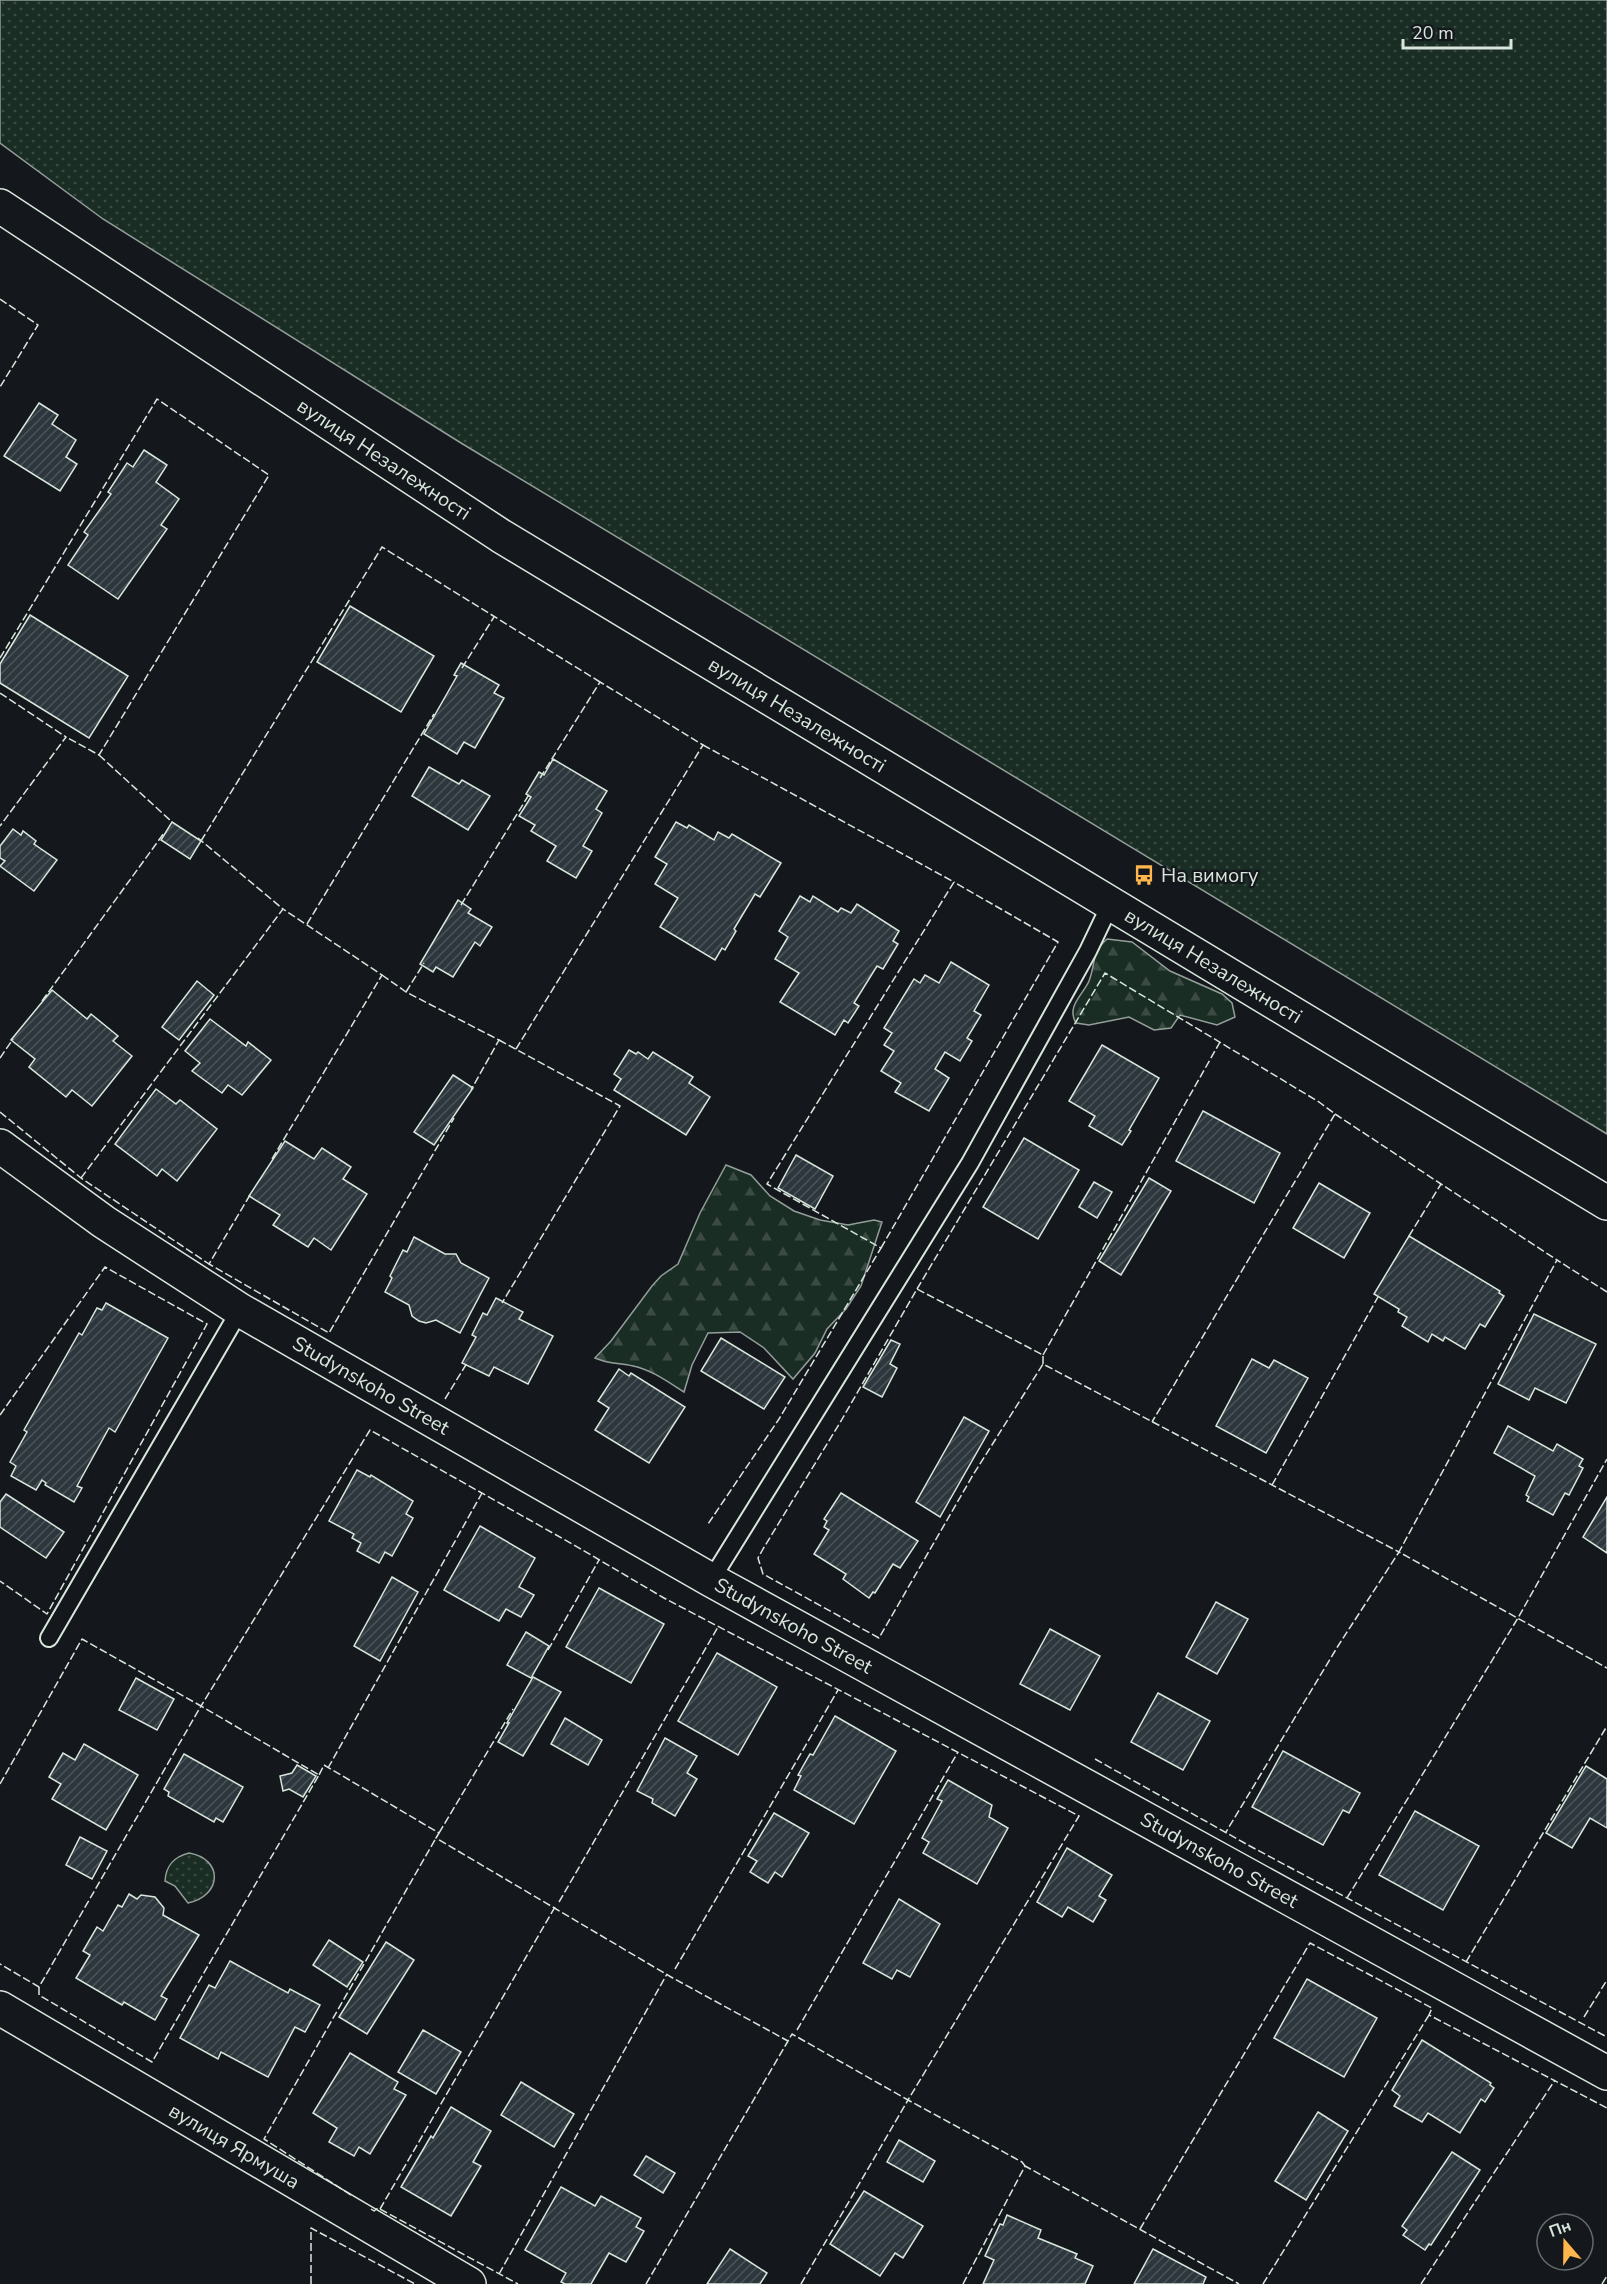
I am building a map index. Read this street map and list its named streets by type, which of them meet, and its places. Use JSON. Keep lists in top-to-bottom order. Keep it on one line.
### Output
{"streets":{"street":["вулиця Незалежності","Studynskoho Street","вулиця Ярмуша"]},"places":{"bus stop":["На вимогу"]},"scale_bar":"20 m","north":"top"}
